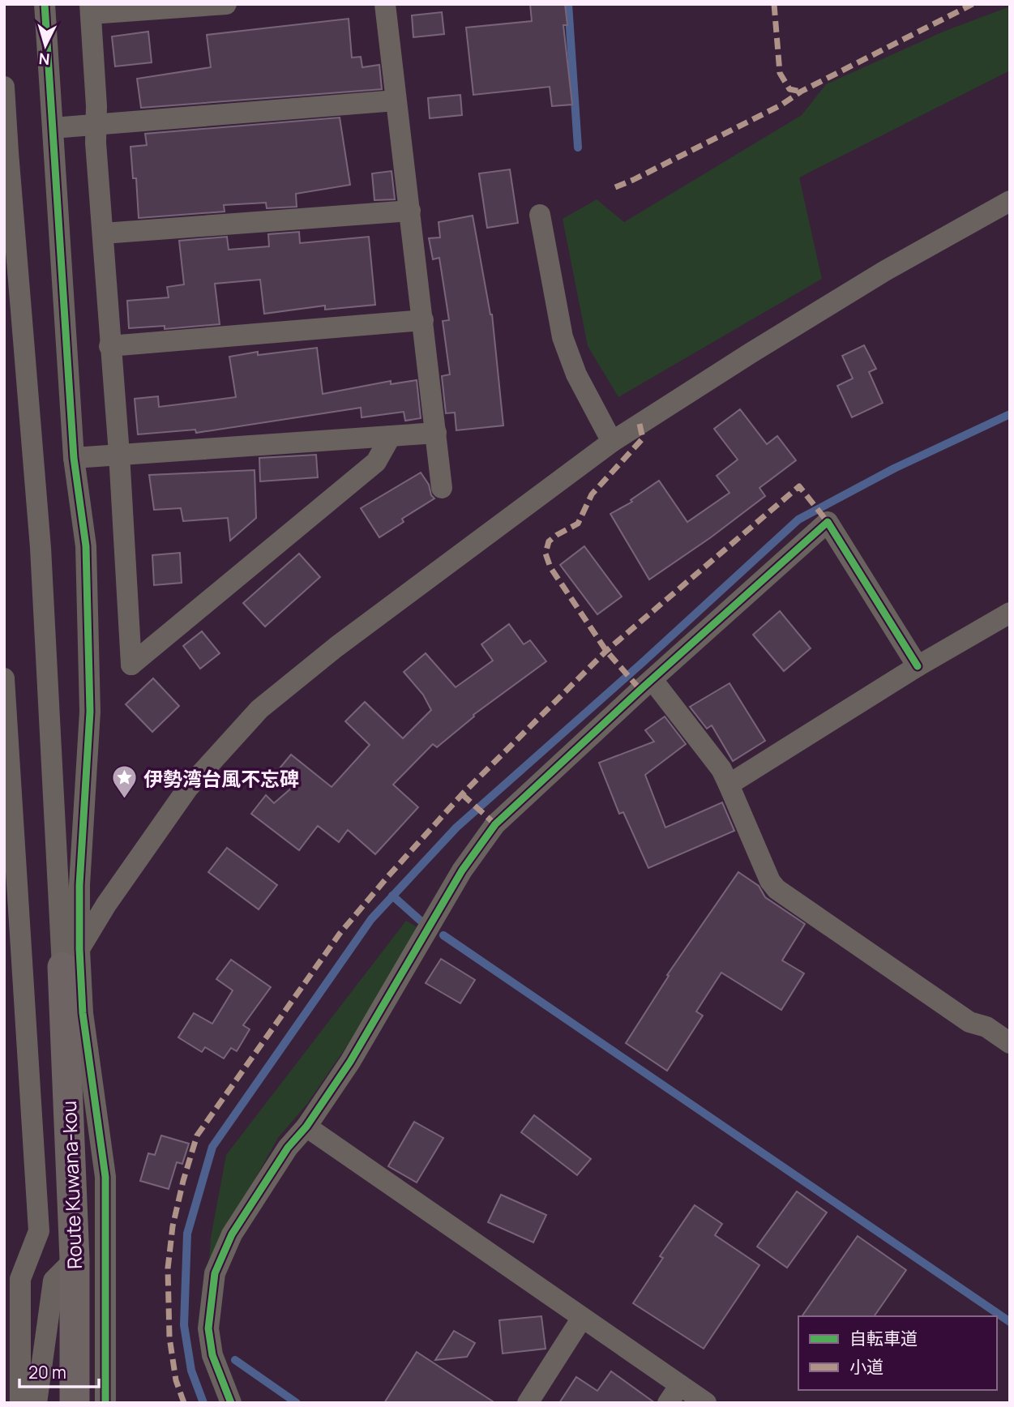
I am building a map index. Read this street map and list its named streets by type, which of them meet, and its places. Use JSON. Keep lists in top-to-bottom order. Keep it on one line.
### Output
{"streets":{"main road":["Route Kuwana-kou"]},"places":{"place":["伊勢湾台風不忘碑"]},"legend":["自転車道","小道"],"scale_bar":"20 m","north":"bottom"}
